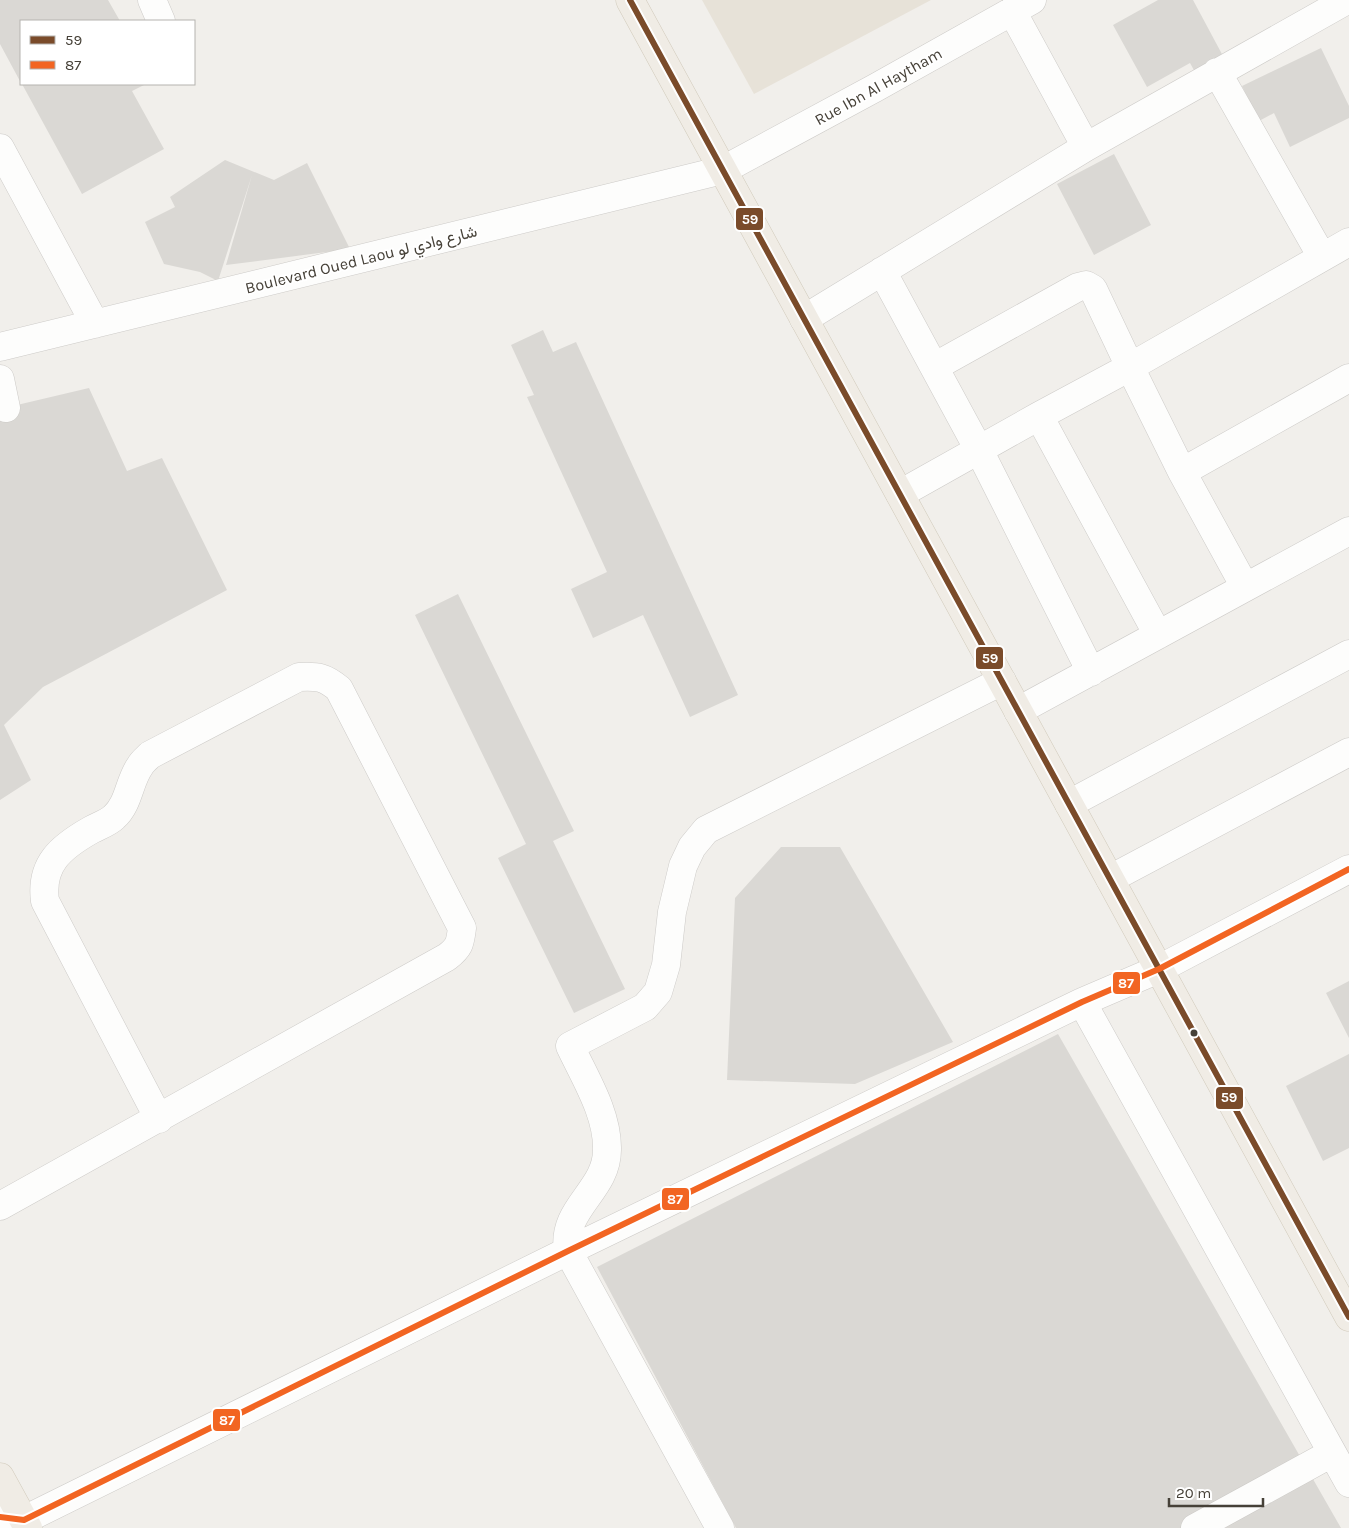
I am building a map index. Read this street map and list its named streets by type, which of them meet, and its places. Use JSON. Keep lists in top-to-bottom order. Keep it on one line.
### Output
{"streets":{"street":["Rue Ibn Al Haytham","Boulevard Oued Laou شارع وادي لو"]},"crossings":[["Rue Ibn Al Haytham","Boulevard Oued Laou شارع وادي لو"]],"lines":["transit line 59","transit line 87"],"legend":["59","87"],"scale_bar":"20 m"}
